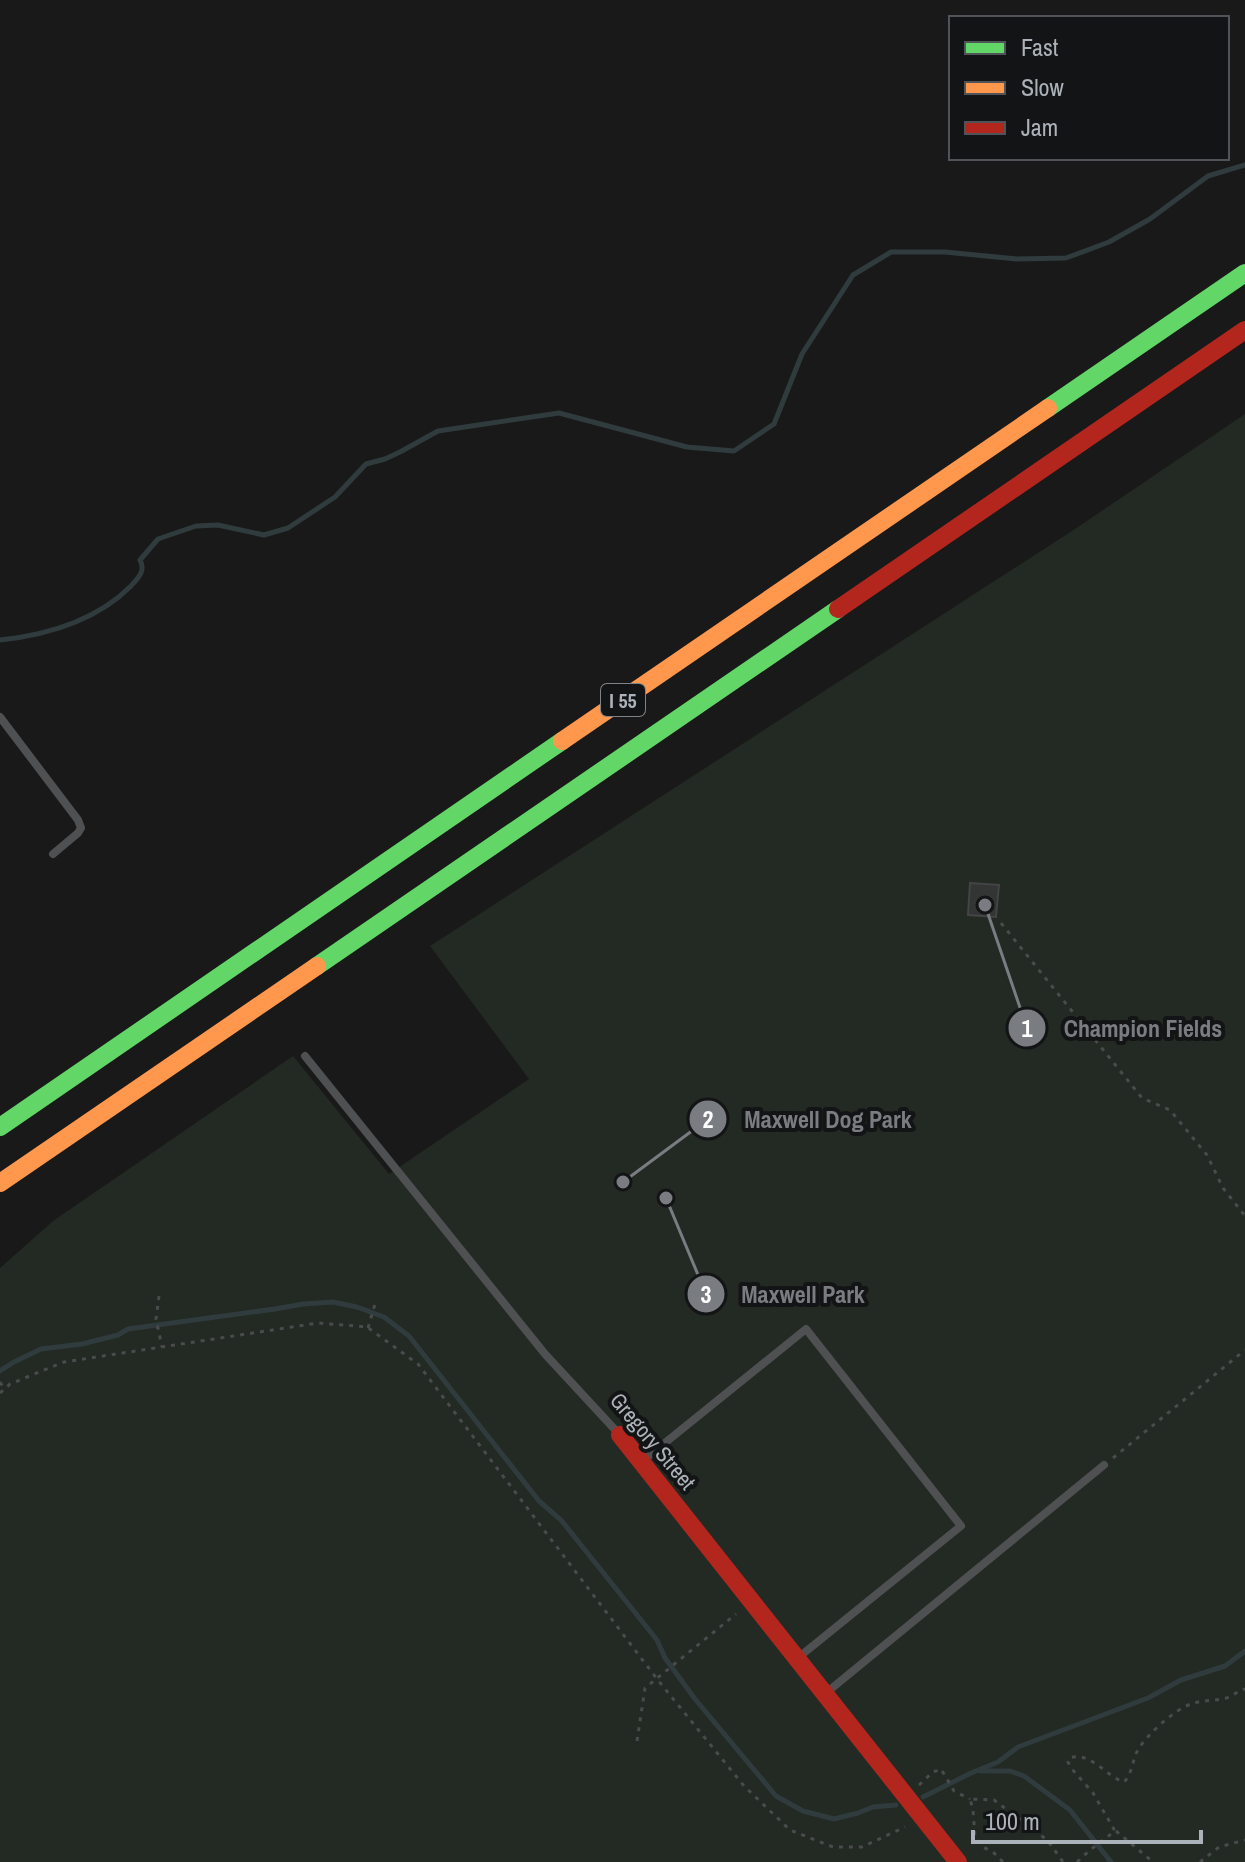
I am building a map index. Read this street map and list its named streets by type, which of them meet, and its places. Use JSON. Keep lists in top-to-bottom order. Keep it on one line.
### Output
{"streets":{"main road":["I 55","Gregory Street"]},"places":["Champion Fields","Maxwell Dog Park","Maxwell Park"],"legend":["Fast","Slow","Jam"],"scale_bar":"100 m"}
